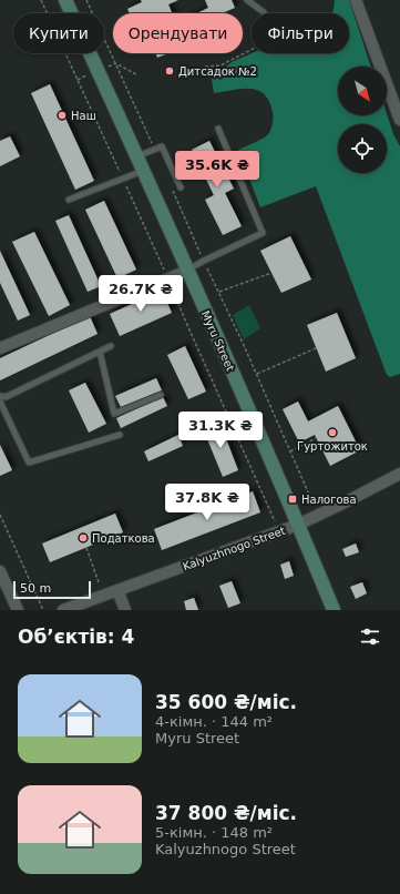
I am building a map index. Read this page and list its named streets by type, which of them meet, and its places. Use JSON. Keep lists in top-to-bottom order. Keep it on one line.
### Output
{"streets":{"street":["Myru Street","Kalyuzhnogo Street"]},"crossings":[["Myru Street","Kalyuzhnogo Street"]],"places":{"other":["Дитсадок №2","Наш","Гуртожиток","Податкова"],"transit":["Налогова"]},"scale_bar":"50 m","north":"bottom right","page":{"chip":["Купити","Орендувати","Фільтри"],"price":["35.6K ₴","26.7K ₴","31.3K ₴","37.8K ₴"],"scale":"50 m","heading":"Об’єктів: 4","list":[{"name":"35 600 ₴/міс.","note":"4-кімн. · 144 m² · Myru Street"},{"name":"37 800 ₴/міс.","note":"5-кімн. · 148 m² · Kalyuzhnogo Street"}]}}
